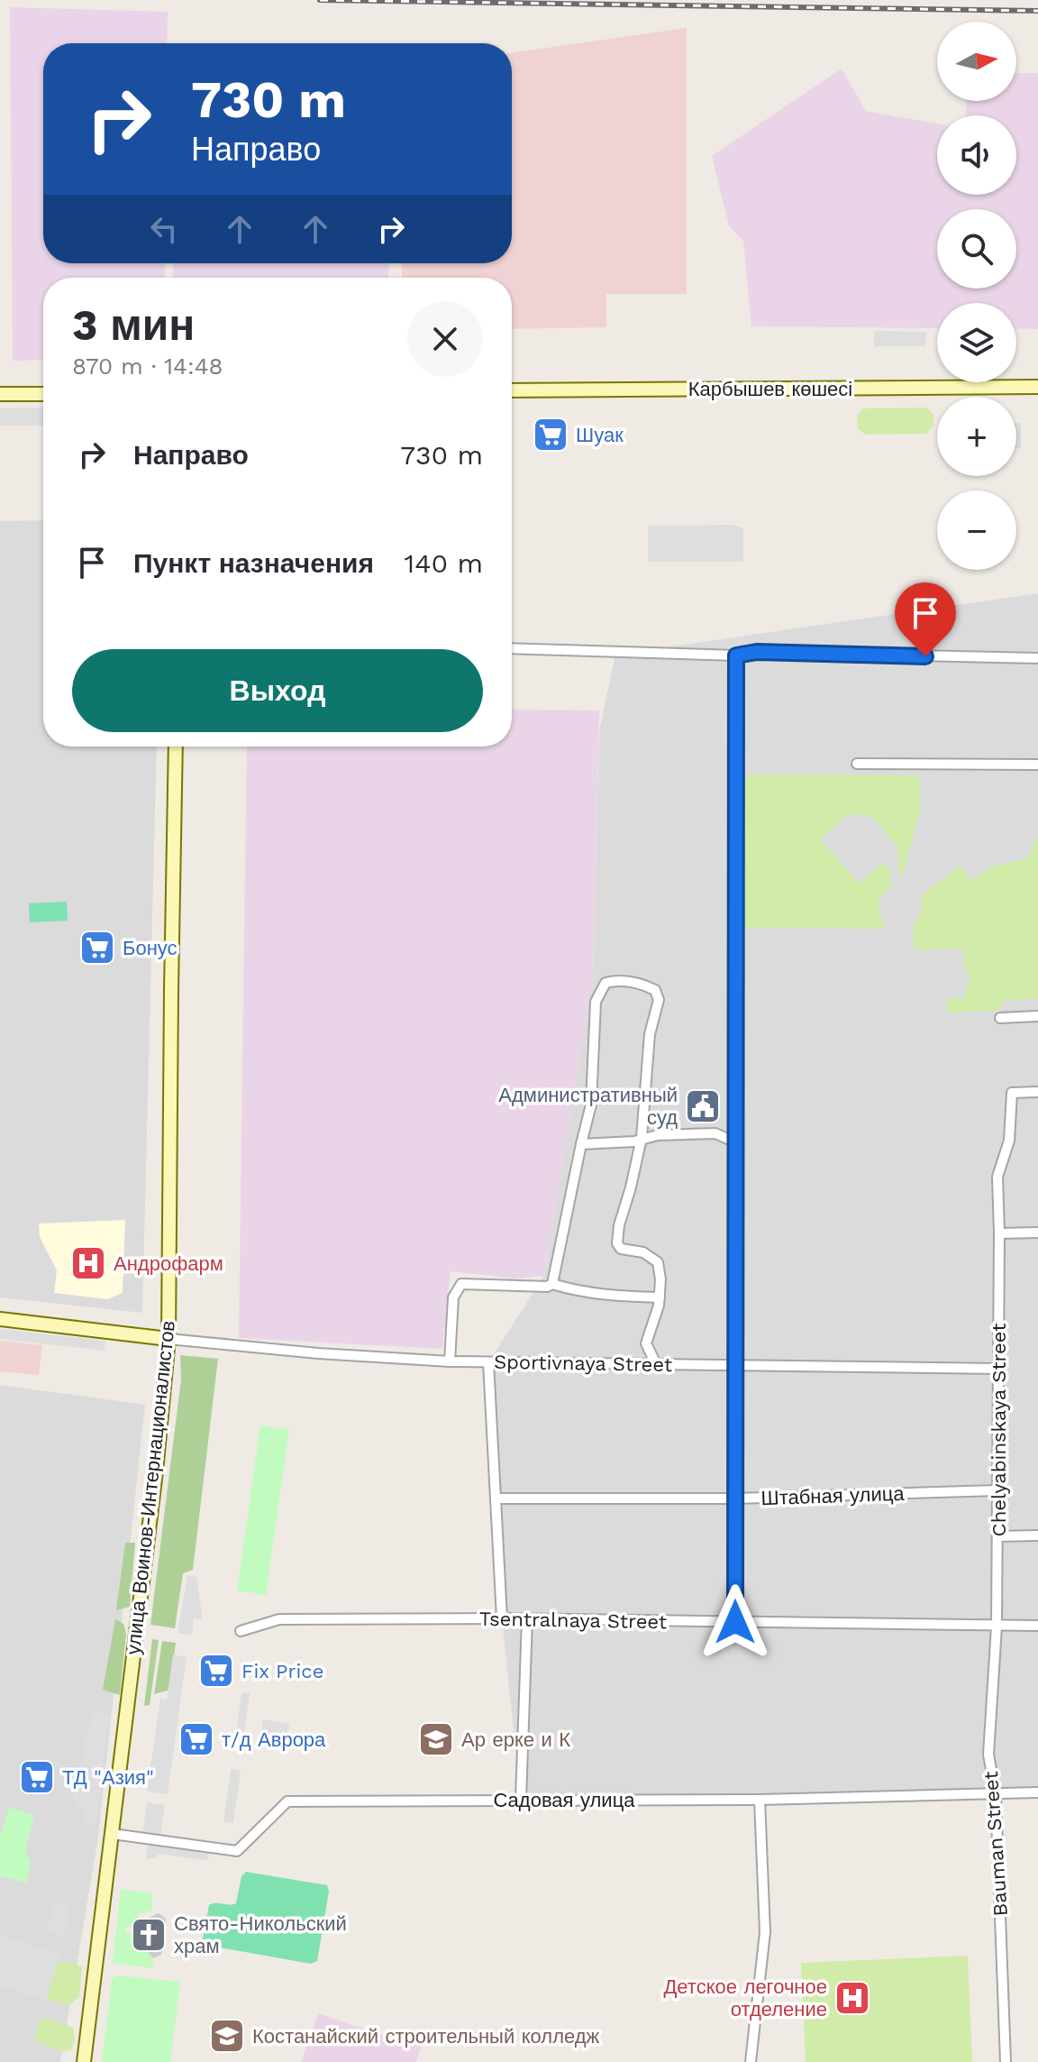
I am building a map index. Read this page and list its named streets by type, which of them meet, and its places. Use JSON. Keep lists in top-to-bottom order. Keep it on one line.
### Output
{"streets":{"street":["Карбышев көшесі","Sportivnaya Street","Chelyabinskaya Street","улица Воинов-Интернационалистов","Штабная улица","Tsentralnaya Street","Садовая улица","Bauman Street"]},"crossings":[["Sportivnaya Street","Chelyabinskaya Street"],["Sportivnaya Street","улица Воинов-Интернационалистов"],["Chelyabinskaya Street","Штабная улица"],["Chelyabinskaya Street","Tsentralnaya Street"],["Chelyabinskaya Street","Bauman Street"],["улица Воинов-Интернационалистов","Садовая улица"],["Tsentralnaya Street","Bauman Street"],["Садовая улица","Bauman Street"]],"places":{"supermarket":["Шуак","Бонус","Fix Price","т/д Аврора","ТД \"Азия\""],"public building":["Административный суд"],"hospital":["Андрофарм","Детское легочное отделение"],"school or university":["Ар ерке и К","Костанайский строительный колледж"],"church":["Свято-Никольский храм"]},"north":"right","page":{"map_buttons":["+","−"],"turn":["730 m","Направо"],"heading":["3 мин","870 m · 14:48"],"list":[{"name":"Направо","value":"730 m"},{"name":"Пункт назначения","value":"140 m"}],"buttons":"Выход"}}
